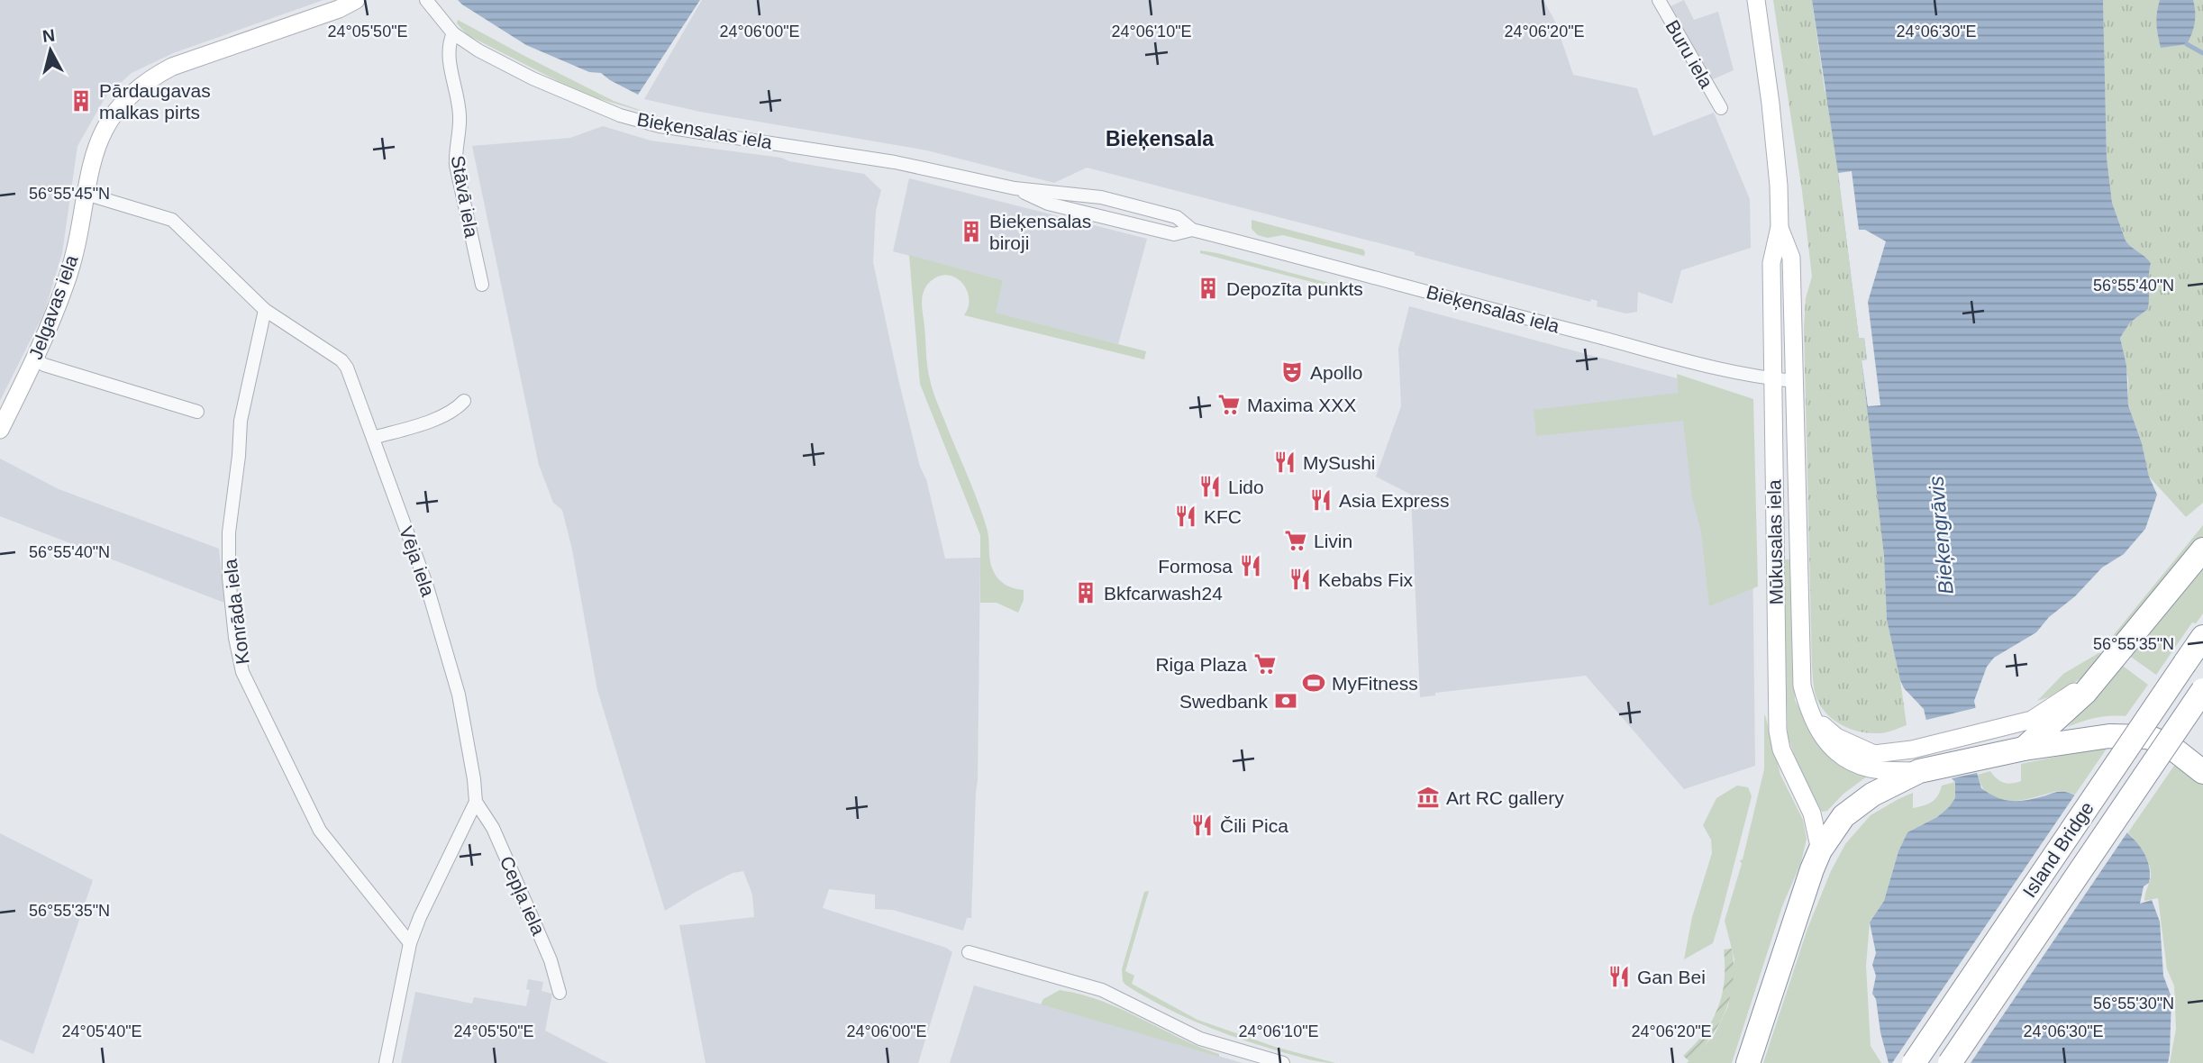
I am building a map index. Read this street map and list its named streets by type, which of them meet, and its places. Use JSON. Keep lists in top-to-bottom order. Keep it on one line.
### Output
{"streets":{"highway":["Mūkusalas iela","Island Bridge"],"main road":["Jelgavas iela"],"street":["Buru iela","Bieķensalas iela","Stāvā iela","Vēja iela","Konrāda iela","Cepļa iela"]},"crossings":[["Bieķensalas iela","Stāvā iela"],["Bieķensalas iela","Mūkusalas iela"],["Jelgavas iela","Vēja iela"],["Vēja iela","Konrāda iela"],["Vēja iela","Cepļa iela"]],"districts":["Bieķensala"],"water":["Bieķengrāvis"],"places":{"building":["Pārdaugavas malkas pirts","Bieķensalas biroji","Depozīta punkts","Bkfcarwash24"],"theatre":["Apollo"],"supermarket":["Maxima XXX","Livin","Riga Plaza"],"restaurant":["MySushi","Lido","Asia Express","KFC","Formosa","Kebabs Fix","Čili Pica","Gan Bei"],"sports":["MyFitness"],"bank":["Swedbank"],"museum":["Art RC gallery"]},"north":"top","coordinates":["24°05'50\"E","24°06'00\"E","24°06'10\"E","24°06'20\"E","24°06'30\"E","56°55'45\"N","56°55'40\"N","56°55'35\"N","56°55'30\"N","24°05'40\"E"]}
